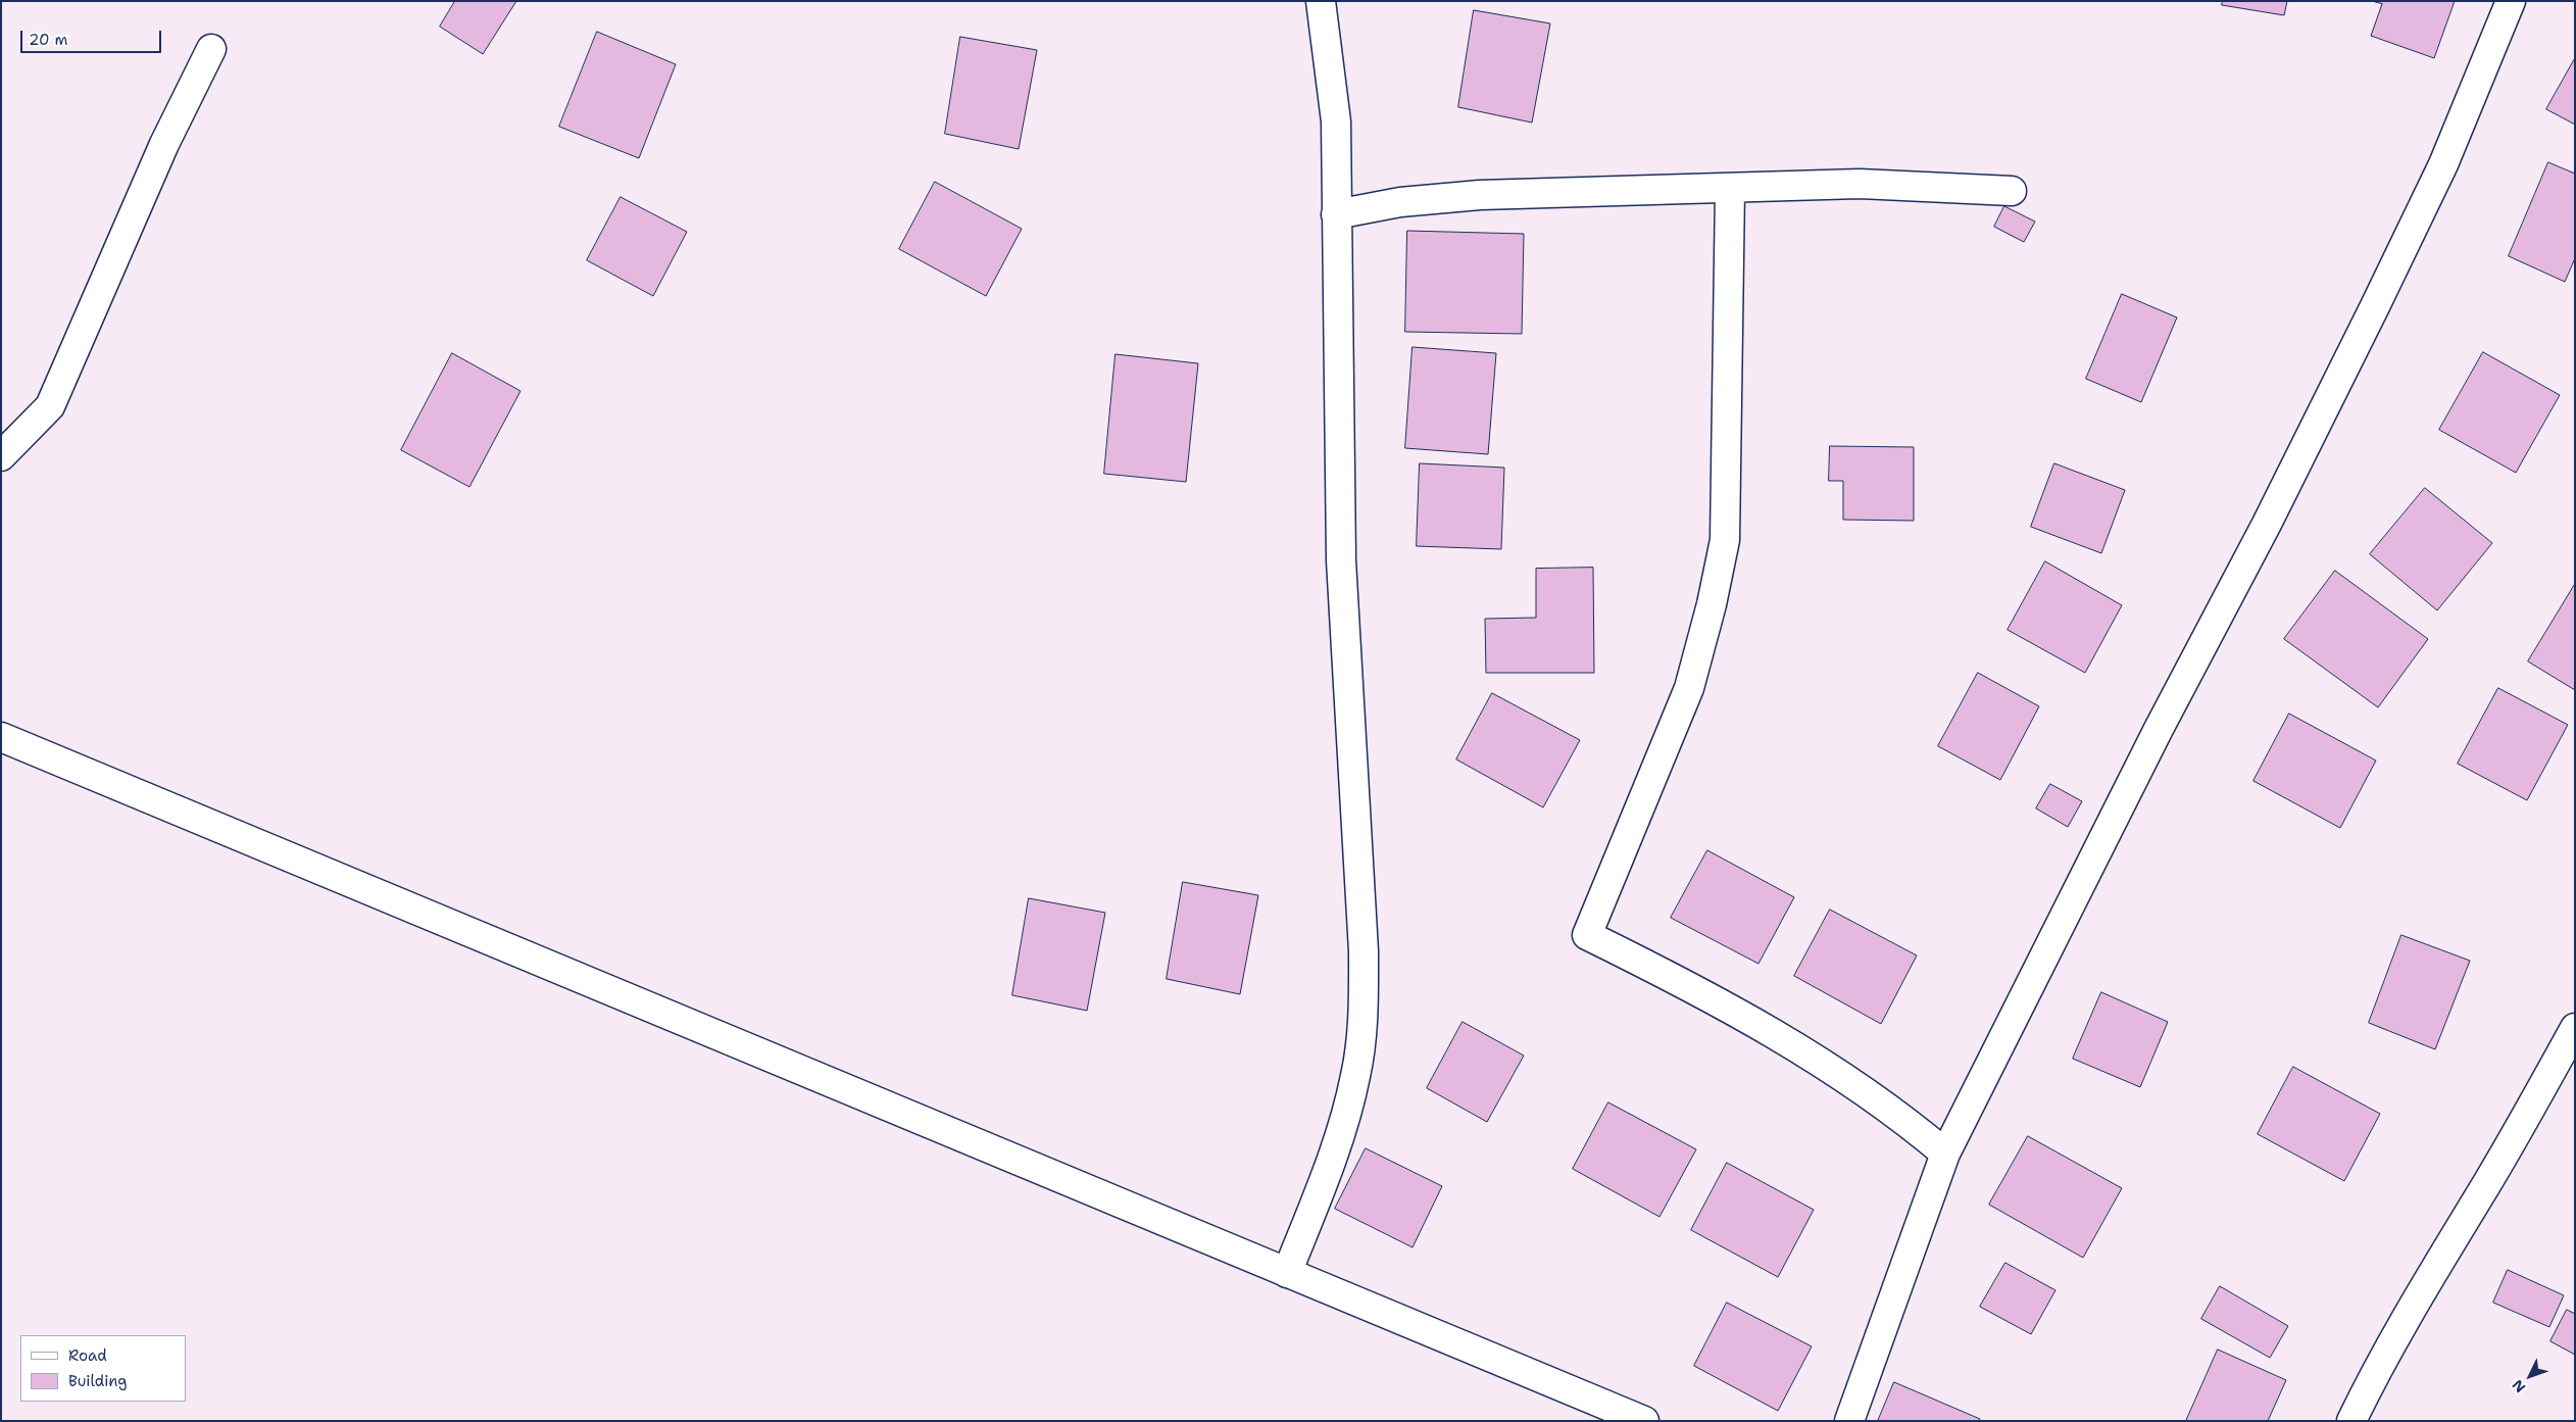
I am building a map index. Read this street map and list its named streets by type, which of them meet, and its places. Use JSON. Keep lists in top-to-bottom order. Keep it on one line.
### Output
{"legend":["Road","Building"],"scale_bar":"20 m","north":"bottom left"}
